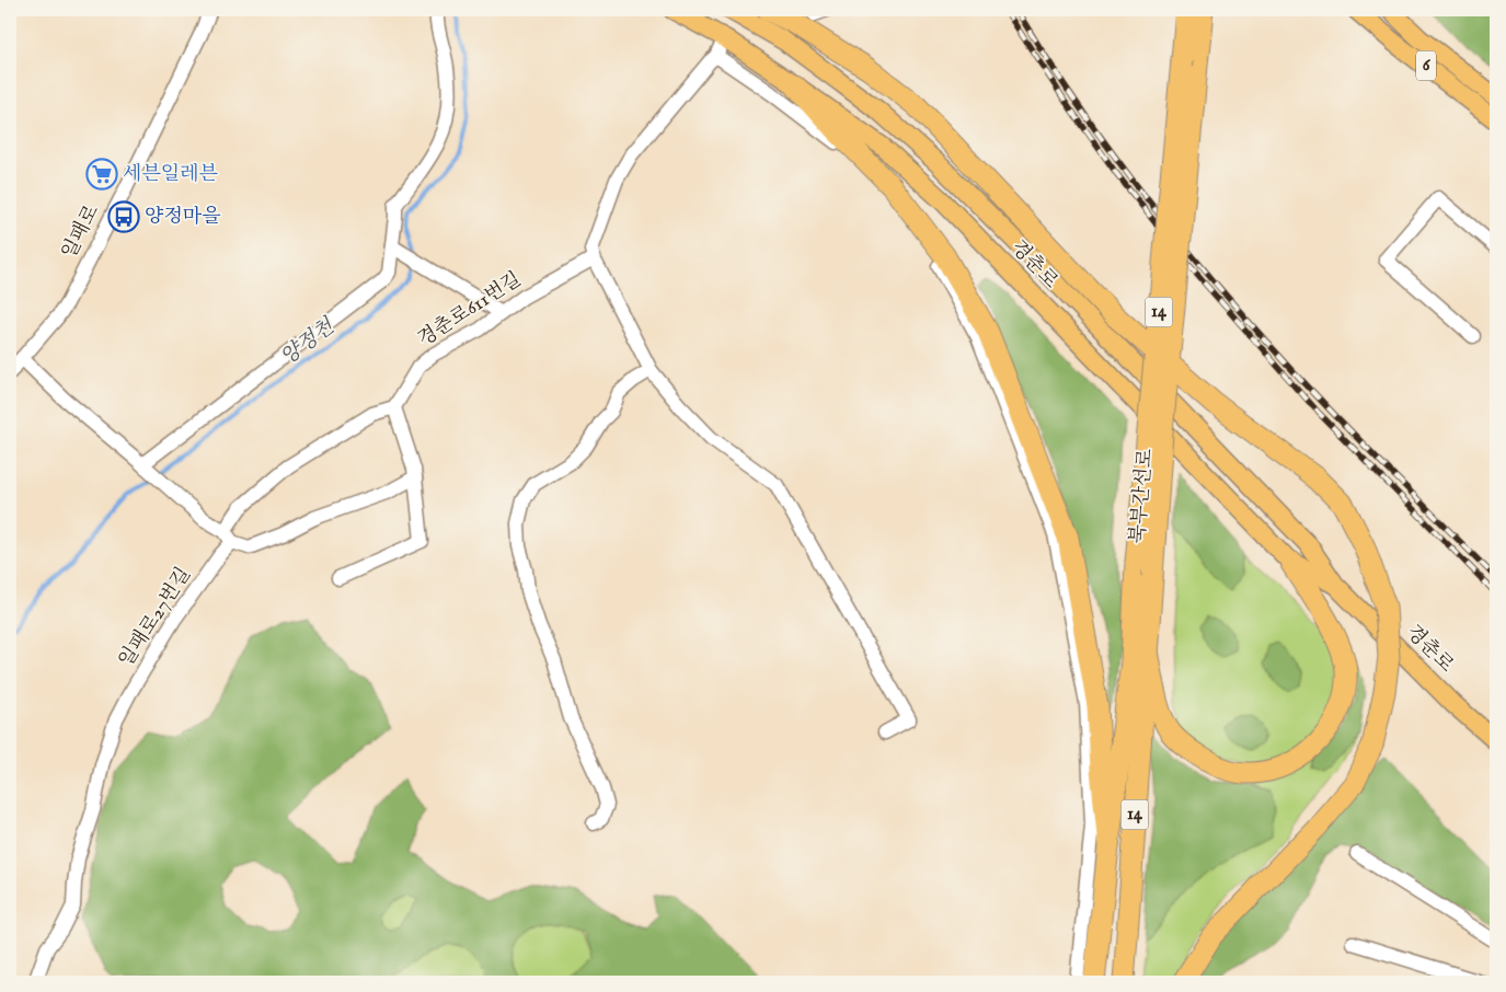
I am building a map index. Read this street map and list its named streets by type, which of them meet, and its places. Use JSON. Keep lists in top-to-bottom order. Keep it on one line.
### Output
{"streets":{"highway":["14","북부간선로"],"main road":["6","경춘로"],"street":["일패로","경춘로611번길","일패로27번길"]},"crossings":[["경춘로611번길","일패로27번길"]],"water":["양정천"],"places":{"supermarket":["세븐일레븐"],"bus stop":["양정마을"]}}
